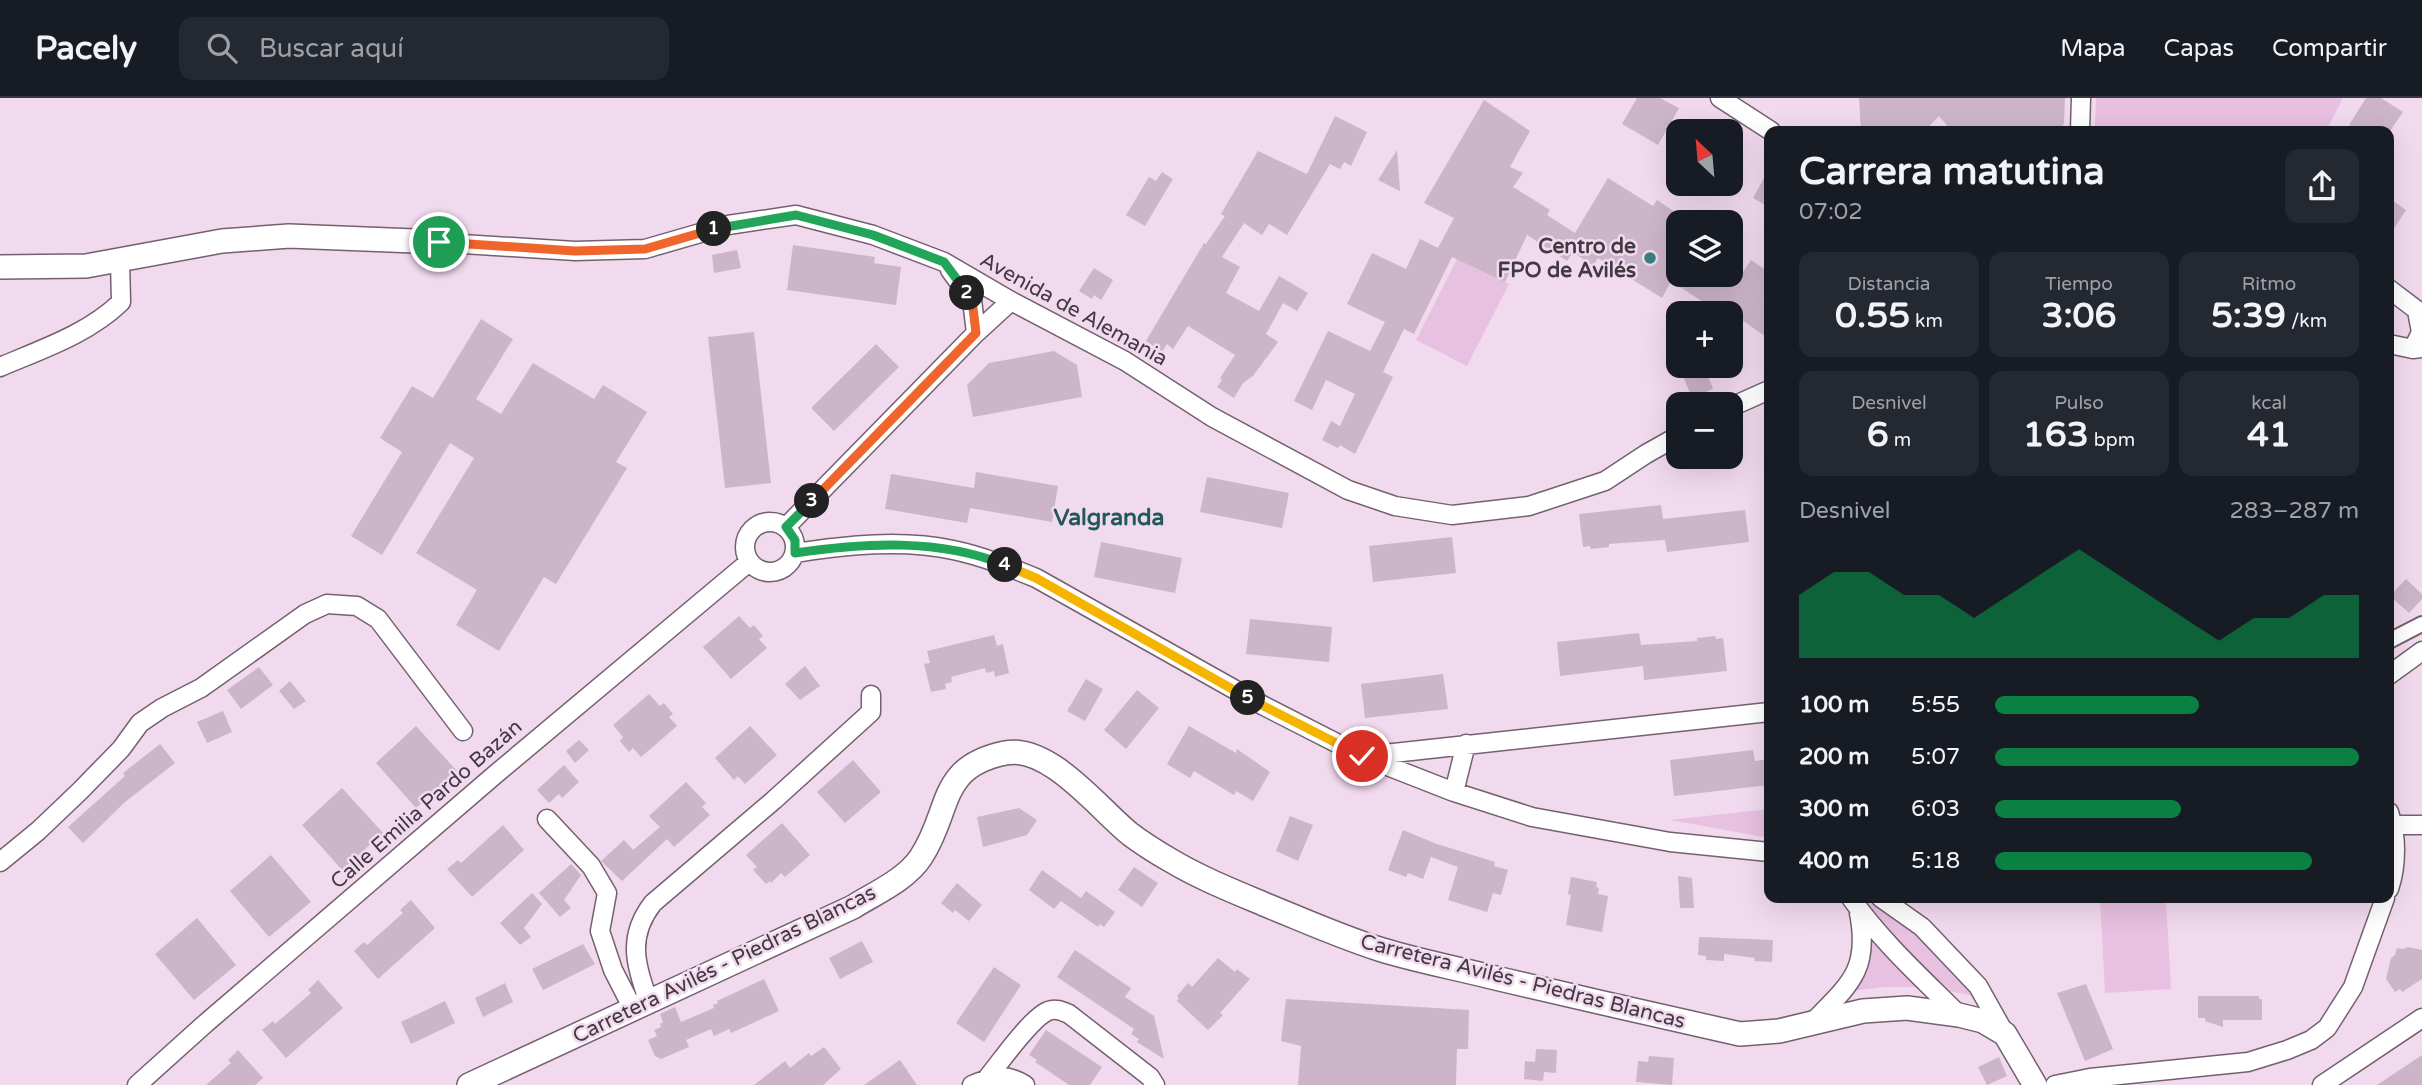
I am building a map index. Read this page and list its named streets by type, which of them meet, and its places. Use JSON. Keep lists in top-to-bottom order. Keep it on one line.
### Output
{"streets":{"street":["Avenida de Alemania","Calle Emilia Pardo Bazán","Carretera Avilés - Piedras Blancas"]},"districts":["Valgranda"],"places":["Centro de FPO de Avilés"],"north":"top left","page":{"header":"Pacely","search":"Buscar aquí","nav":["Mapa","Capas","Compartir"],"map_buttons":["+","−"],"heading":["Carrera matutina","07:02"],"pins":["1","2","3","4","5"],"stats":[["Distancia","0.55 km"],["Tiempo","3:06"],["Ritmo","5:39 /km"],["Desnivel","6 m"],["Pulso","163 bpm"],["kcal","41"]],"chart":["Desnivel","283–287 m"],"list":[{"name":"100 m","note":"5:55"},{"name":"200 m","note":"5:07"},{"name":"300 m","note":"6:03"},{"name":"400 m","note":"5:18"}]}}
